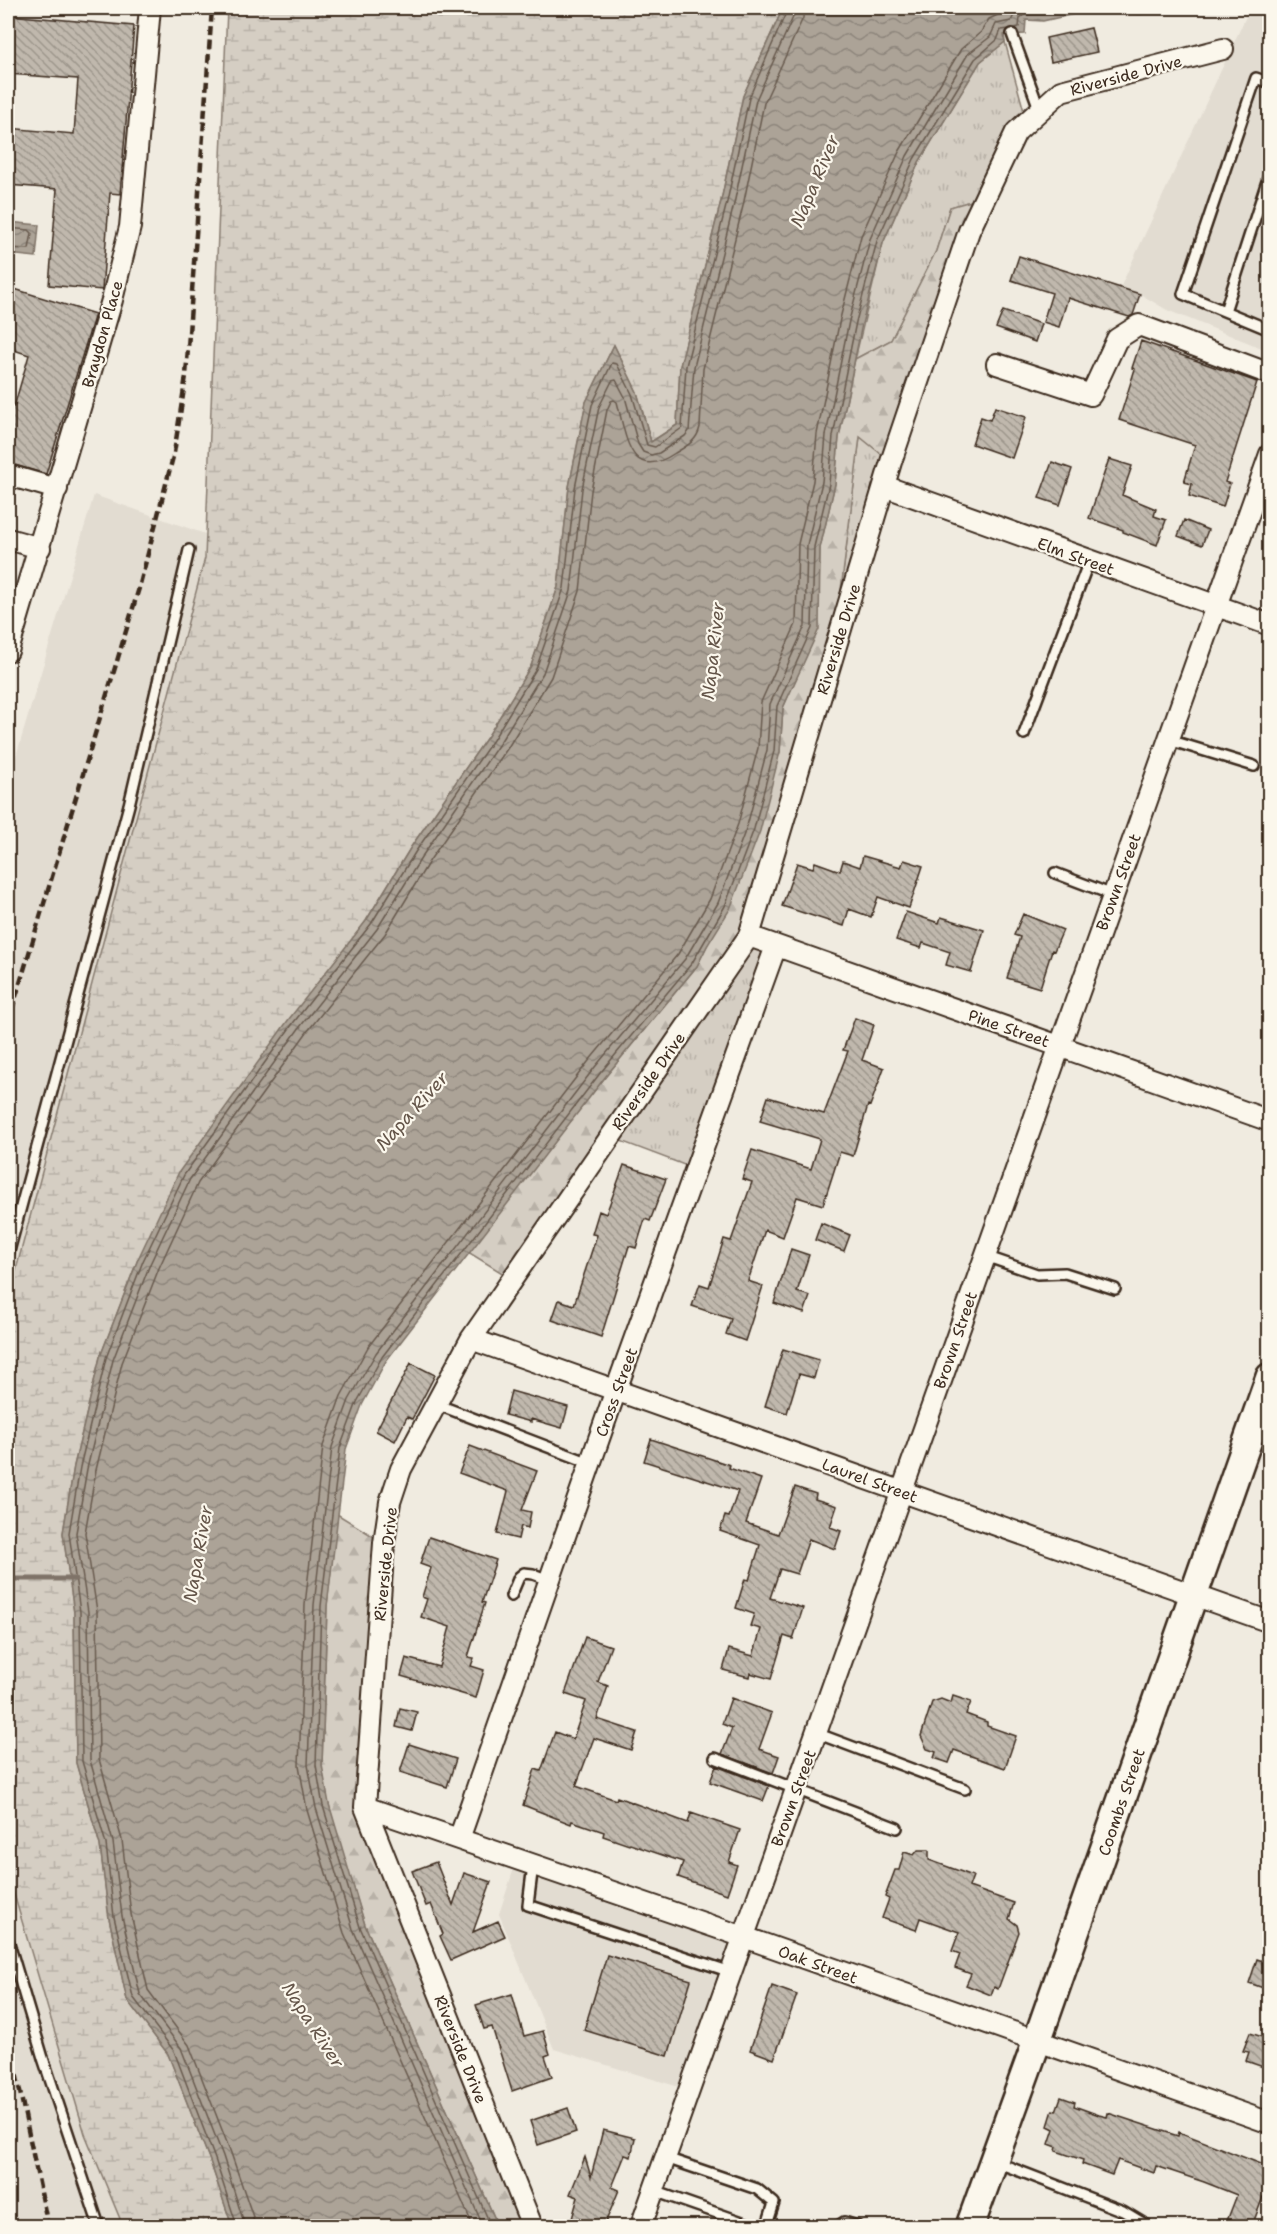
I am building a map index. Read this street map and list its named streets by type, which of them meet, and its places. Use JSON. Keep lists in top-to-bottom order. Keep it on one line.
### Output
{"streets":{"street":["Riverside Drive","Braydon Place","Elm Street","Brown Street","Pine Street","Cross Street","Laurel Street","Coombs Street","Oak Street"]},"crossings":[["Riverside Drive","Elm Street"],["Riverside Drive","Pine Street"],["Riverside Drive","Laurel Street"],["Riverside Drive","Oak Street"],["Elm Street","Brown Street"],["Brown Street","Pine Street"],["Brown Street","Laurel Street"],["Brown Street","Oak Street"],["Pine Street","Cross Street"],["Cross Street","Laurel Street"],["Cross Street","Oak Street"],["Laurel Street","Coombs Street"],["Coombs Street","Oak Street"]],"water":["Napa River"]}
